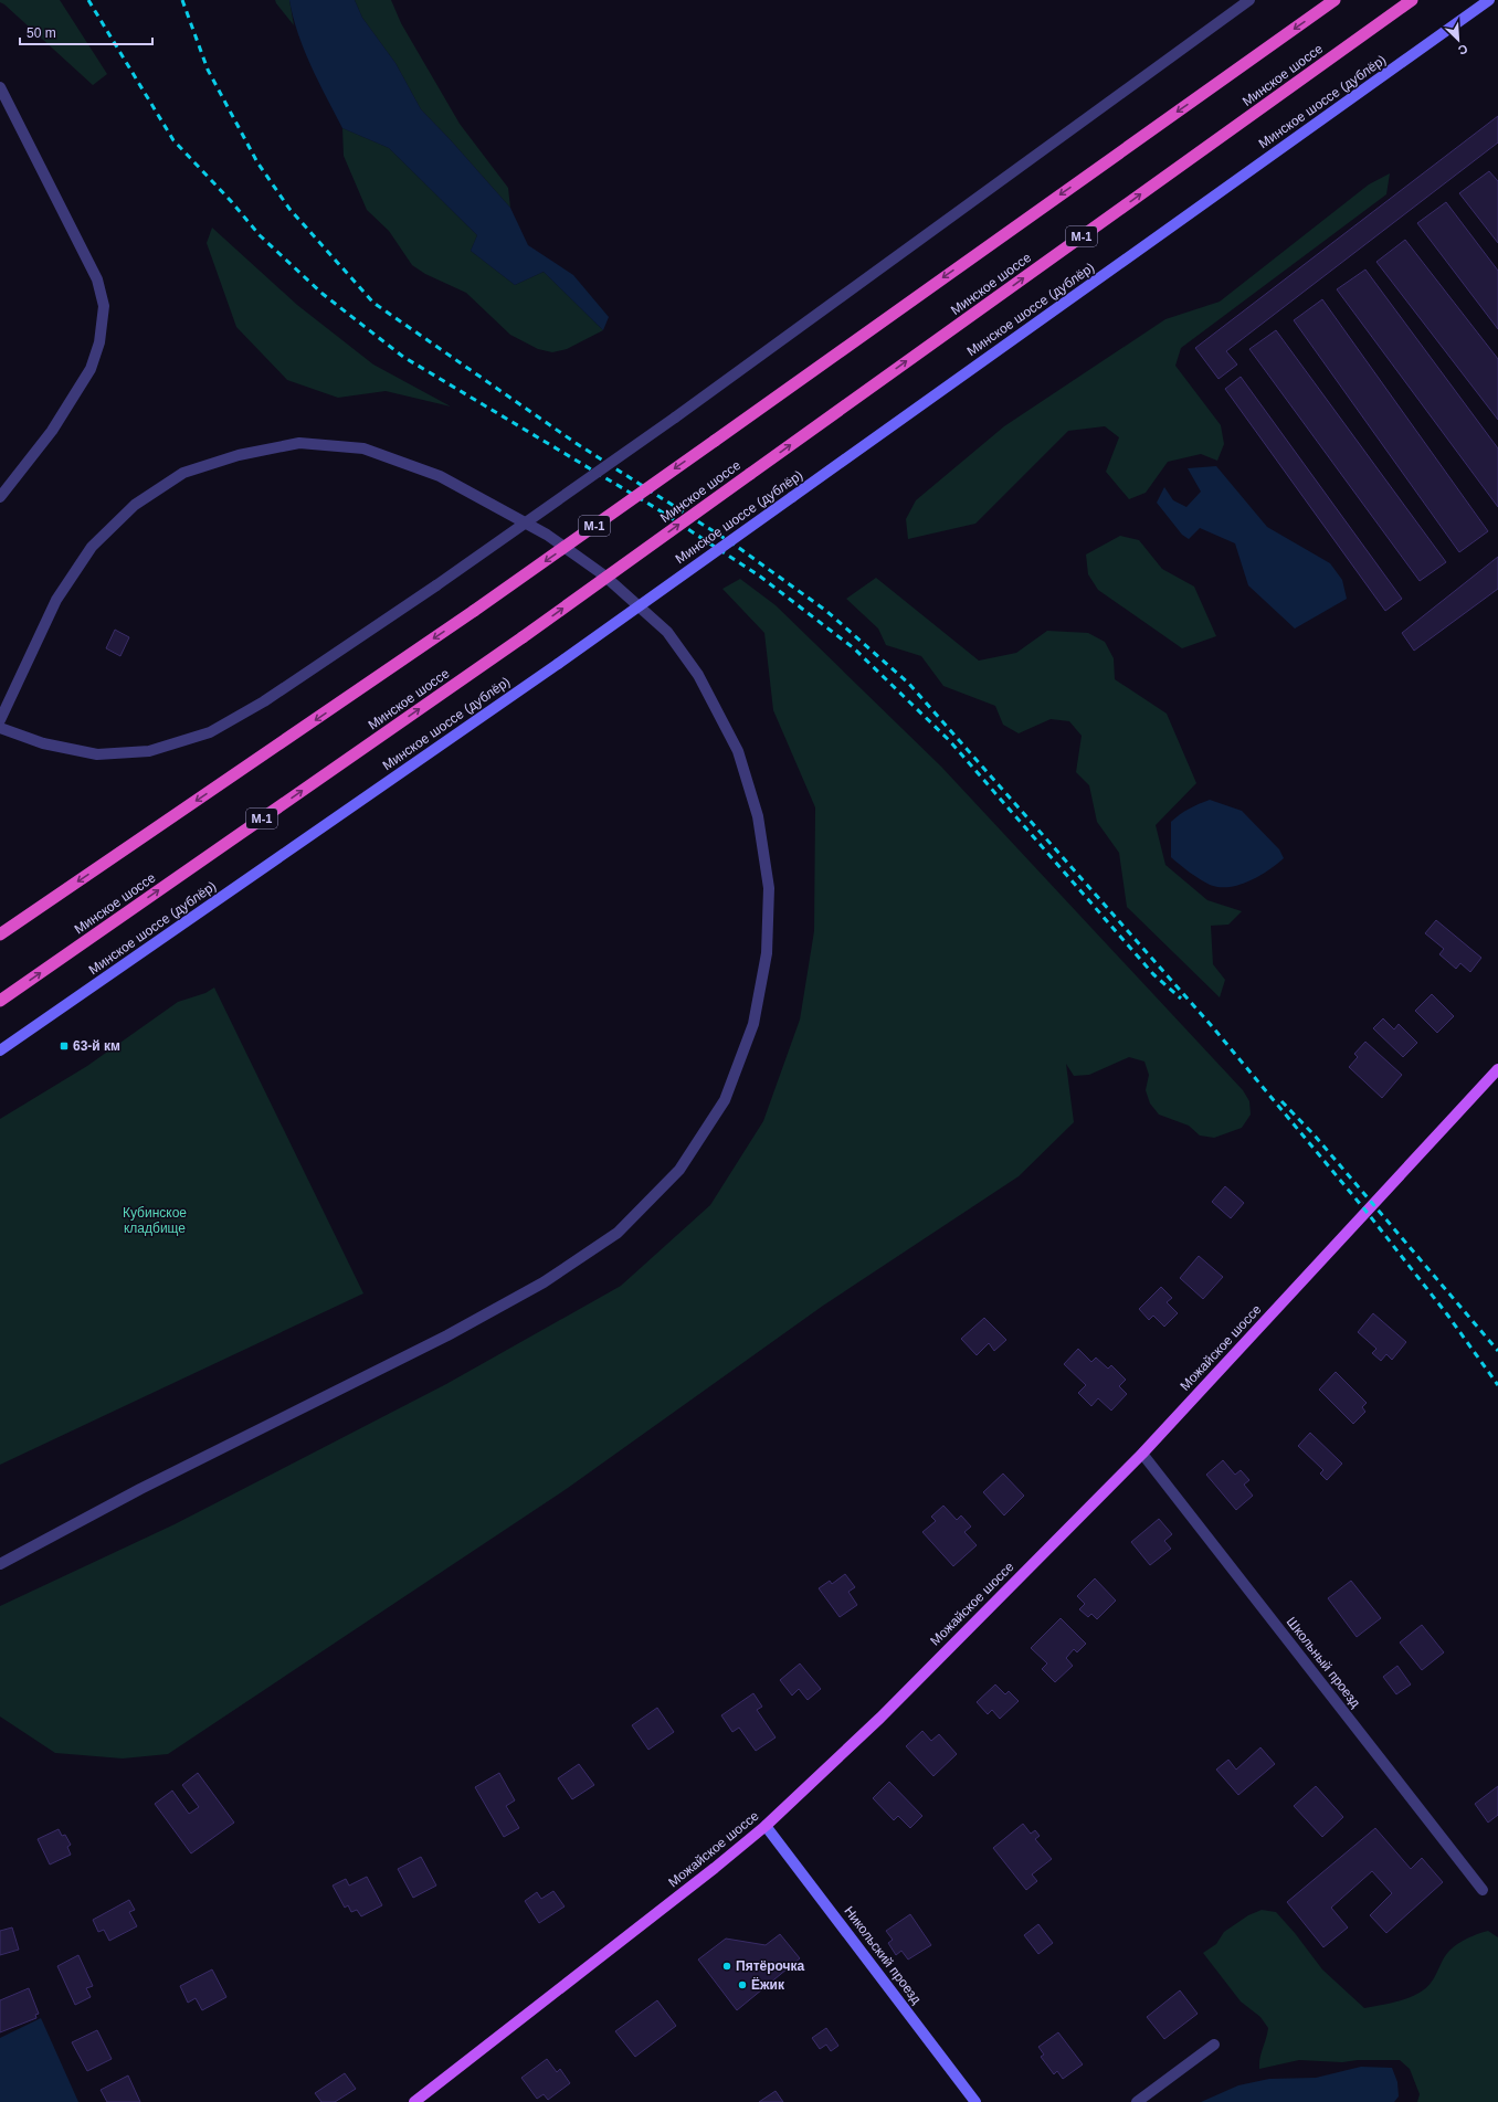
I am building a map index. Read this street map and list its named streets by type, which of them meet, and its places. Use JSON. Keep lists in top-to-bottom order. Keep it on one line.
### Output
{"streets":{"highway":["Минское шоссе","М-1"],"main road":["Минское шоссе (дублёр)","Можайское шоссе","Никольский проезд"],"street":["Школьный проезд"]},"crossings":[["Можайское шоссе","Школьный проезд"],["Можайское шоссе","Никольский проезд"]],"parks":["Кубинское кладбище"],"places":{"transit":["63-й км"],"other":["Пятёрочка","Ёжик"]},"scale_bar":"50 m","north":"bottom right"}
